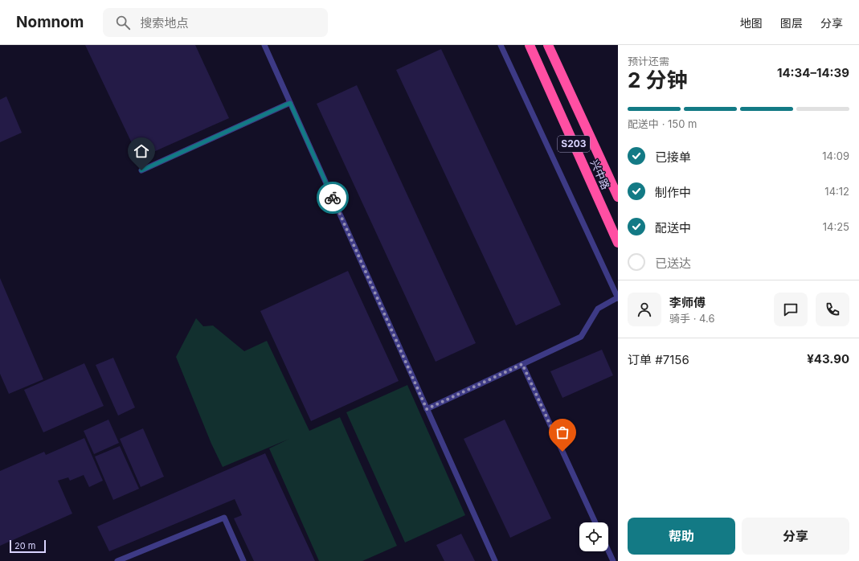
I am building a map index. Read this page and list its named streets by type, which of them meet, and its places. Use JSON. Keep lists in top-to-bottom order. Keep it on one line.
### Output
{"streets":{"highway":["S203","兴中路"]},"scale_bar":"20 m","page":{"header":"Nomnom","search":"搜索地点","nav":["地图","图层","分享"],"heading":["2 分钟","预计还需","14:34–14:39"],"panel":["李师傅","骑手 · 4.6","订单 #7156","¥43.90"],"bar":"配送中 · 150 m","list":[["已接单","14:09"],["制作中","14:12"],["配送中","14:25"],"已送达"],"buttons":["帮助","分享"],"scale":"20 m"}}
